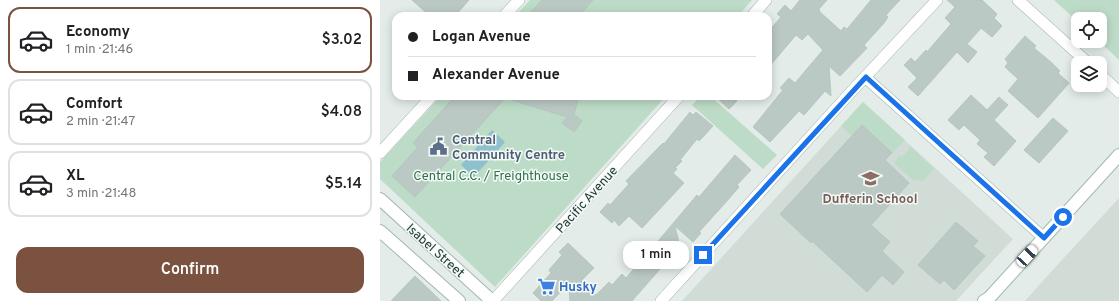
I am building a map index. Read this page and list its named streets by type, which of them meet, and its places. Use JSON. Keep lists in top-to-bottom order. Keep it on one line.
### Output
{"streets":{"main road":["Isabel Street"],"street":["Pacific Avenue"]},"crossings":[["Pacific Avenue","Isabel Street"]],"parks":["Central C.C. / Freighthouse"],"places":{"public building":["Central Community Centre"],"school or university":["Dufferin School"],"supermarket":["Husky"]},"page":{"list":[{"name":"Economy","note":"1 min · 21:46","value":"$3.02"},{"name":"Comfort","note":"2 min · 21:47","value":"$4.08"},{"name":"XL","note":"3 min · 21:48","value":"$5.14"}],"banner":["Logan Avenue","Alexander Avenue"],"buttons":"Confirm","bubble":"1 min"}}
